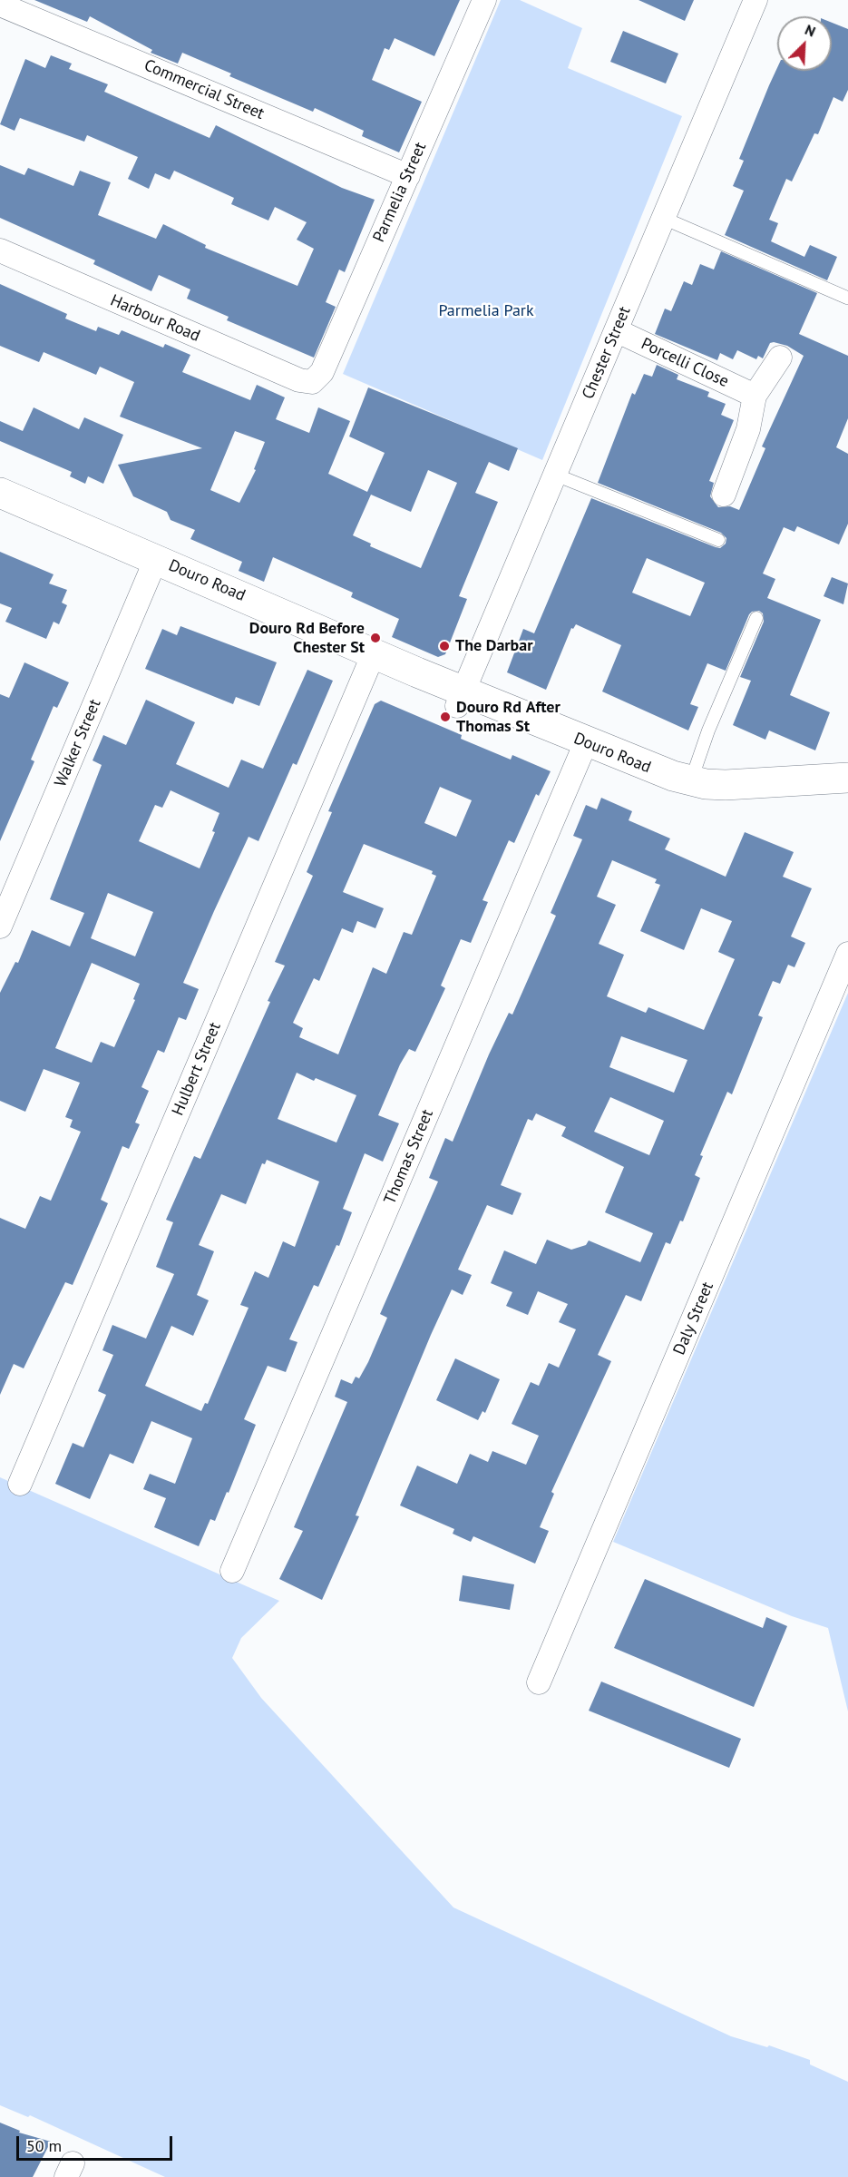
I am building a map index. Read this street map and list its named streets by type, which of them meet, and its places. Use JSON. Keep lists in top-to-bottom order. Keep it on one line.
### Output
{"streets":{"street":["Commercial Street","Parmelia Street","Harbour Road","Chester Street","Porcelli Close","Douro Road","Walker Street","Hulbert Street","Thomas Street","Daly Street"]},"crossings":[["Commercial Street","Parmelia Street"],["Parmelia Street","Harbour Road"],["Chester Street","Porcelli Close"],["Chester Street","Douro Road"],["Douro Road","Walker Street"],["Douro Road","Hulbert Street"],["Douro Road","Thomas Street"]],"parks":["Parmelia Park"],"places":["Douro Rd Before Chester St","The Darbar","Douro Rd After Thomas St"],"scale_bar":"50 m","north":"top right"}
